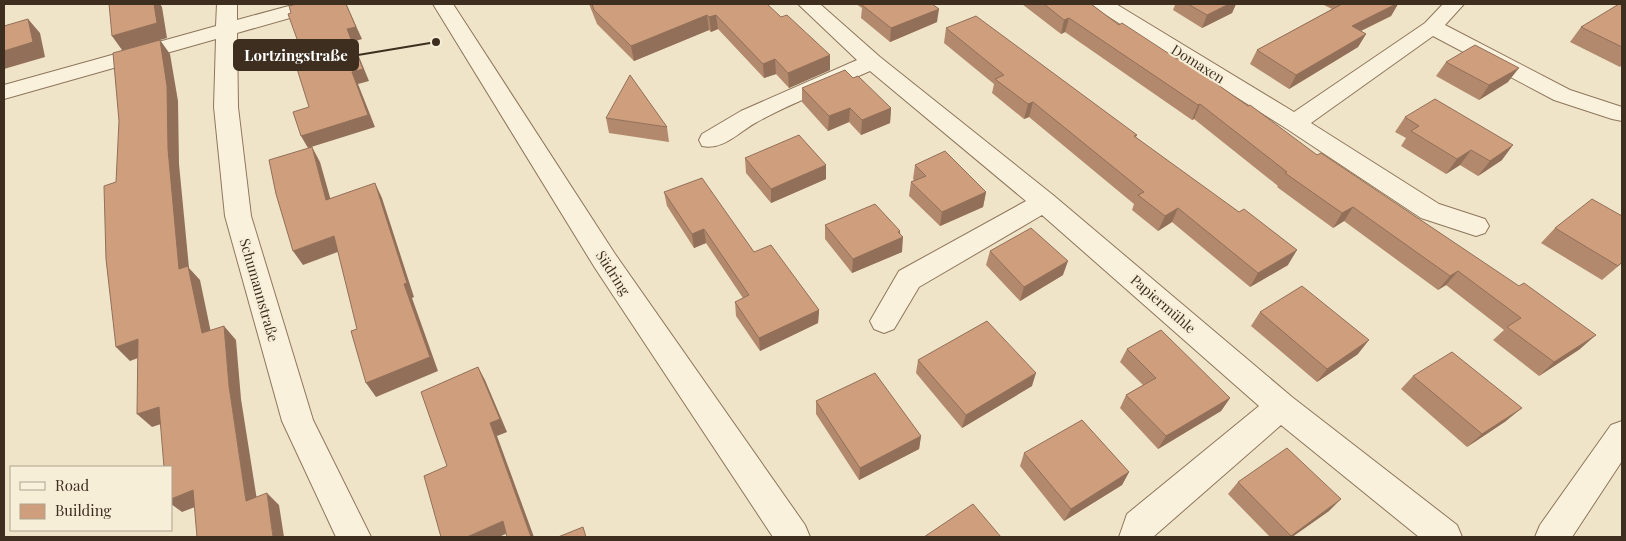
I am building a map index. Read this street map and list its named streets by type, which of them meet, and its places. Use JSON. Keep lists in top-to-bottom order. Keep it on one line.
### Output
{"streets":{"street":["Domaxen","Südring","Schumannstraße","Papiermühle"]},"places":["Lortzingstraße"],"legend":["Road","Building"]}
